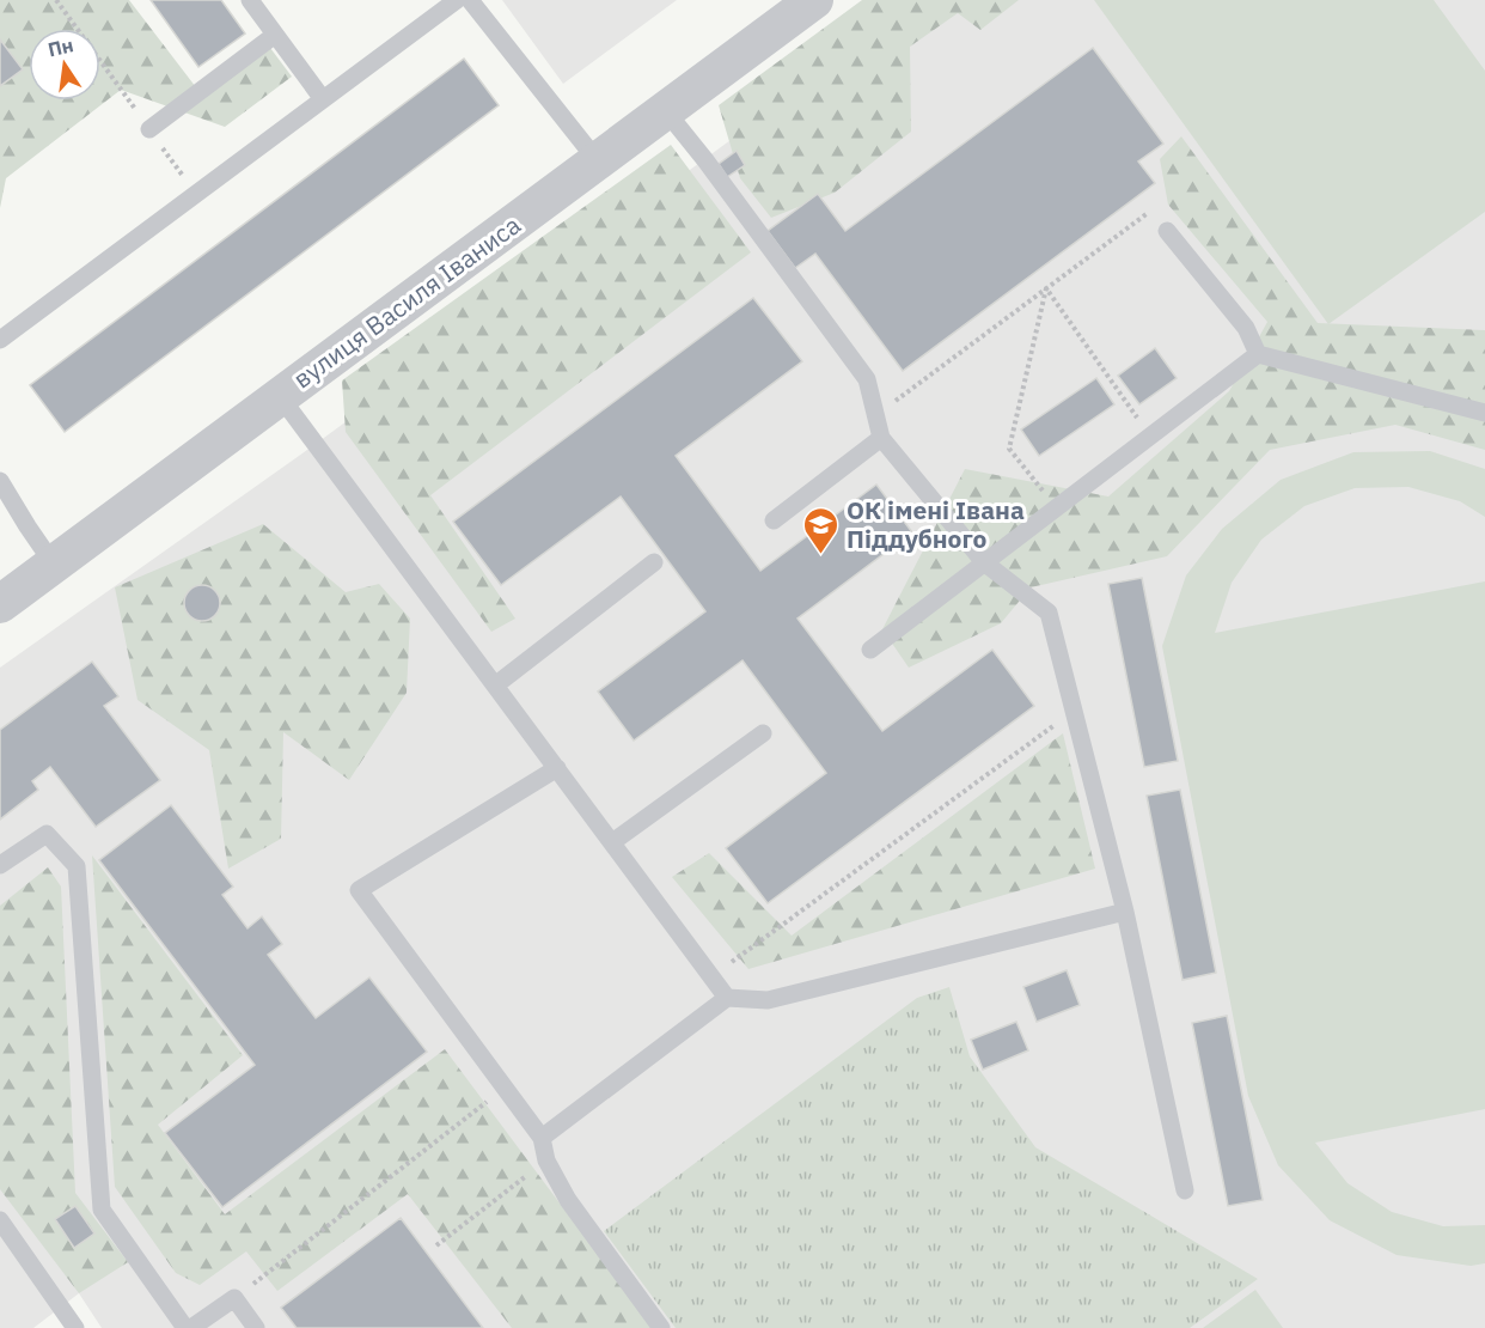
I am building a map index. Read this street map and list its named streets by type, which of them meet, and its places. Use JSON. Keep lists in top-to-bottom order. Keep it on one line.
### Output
{"streets":{"street":["вулиця Василя Іваниса"]},"places":{"school or university":["ОК імені Івана Піддубного"]},"north":"top"}
